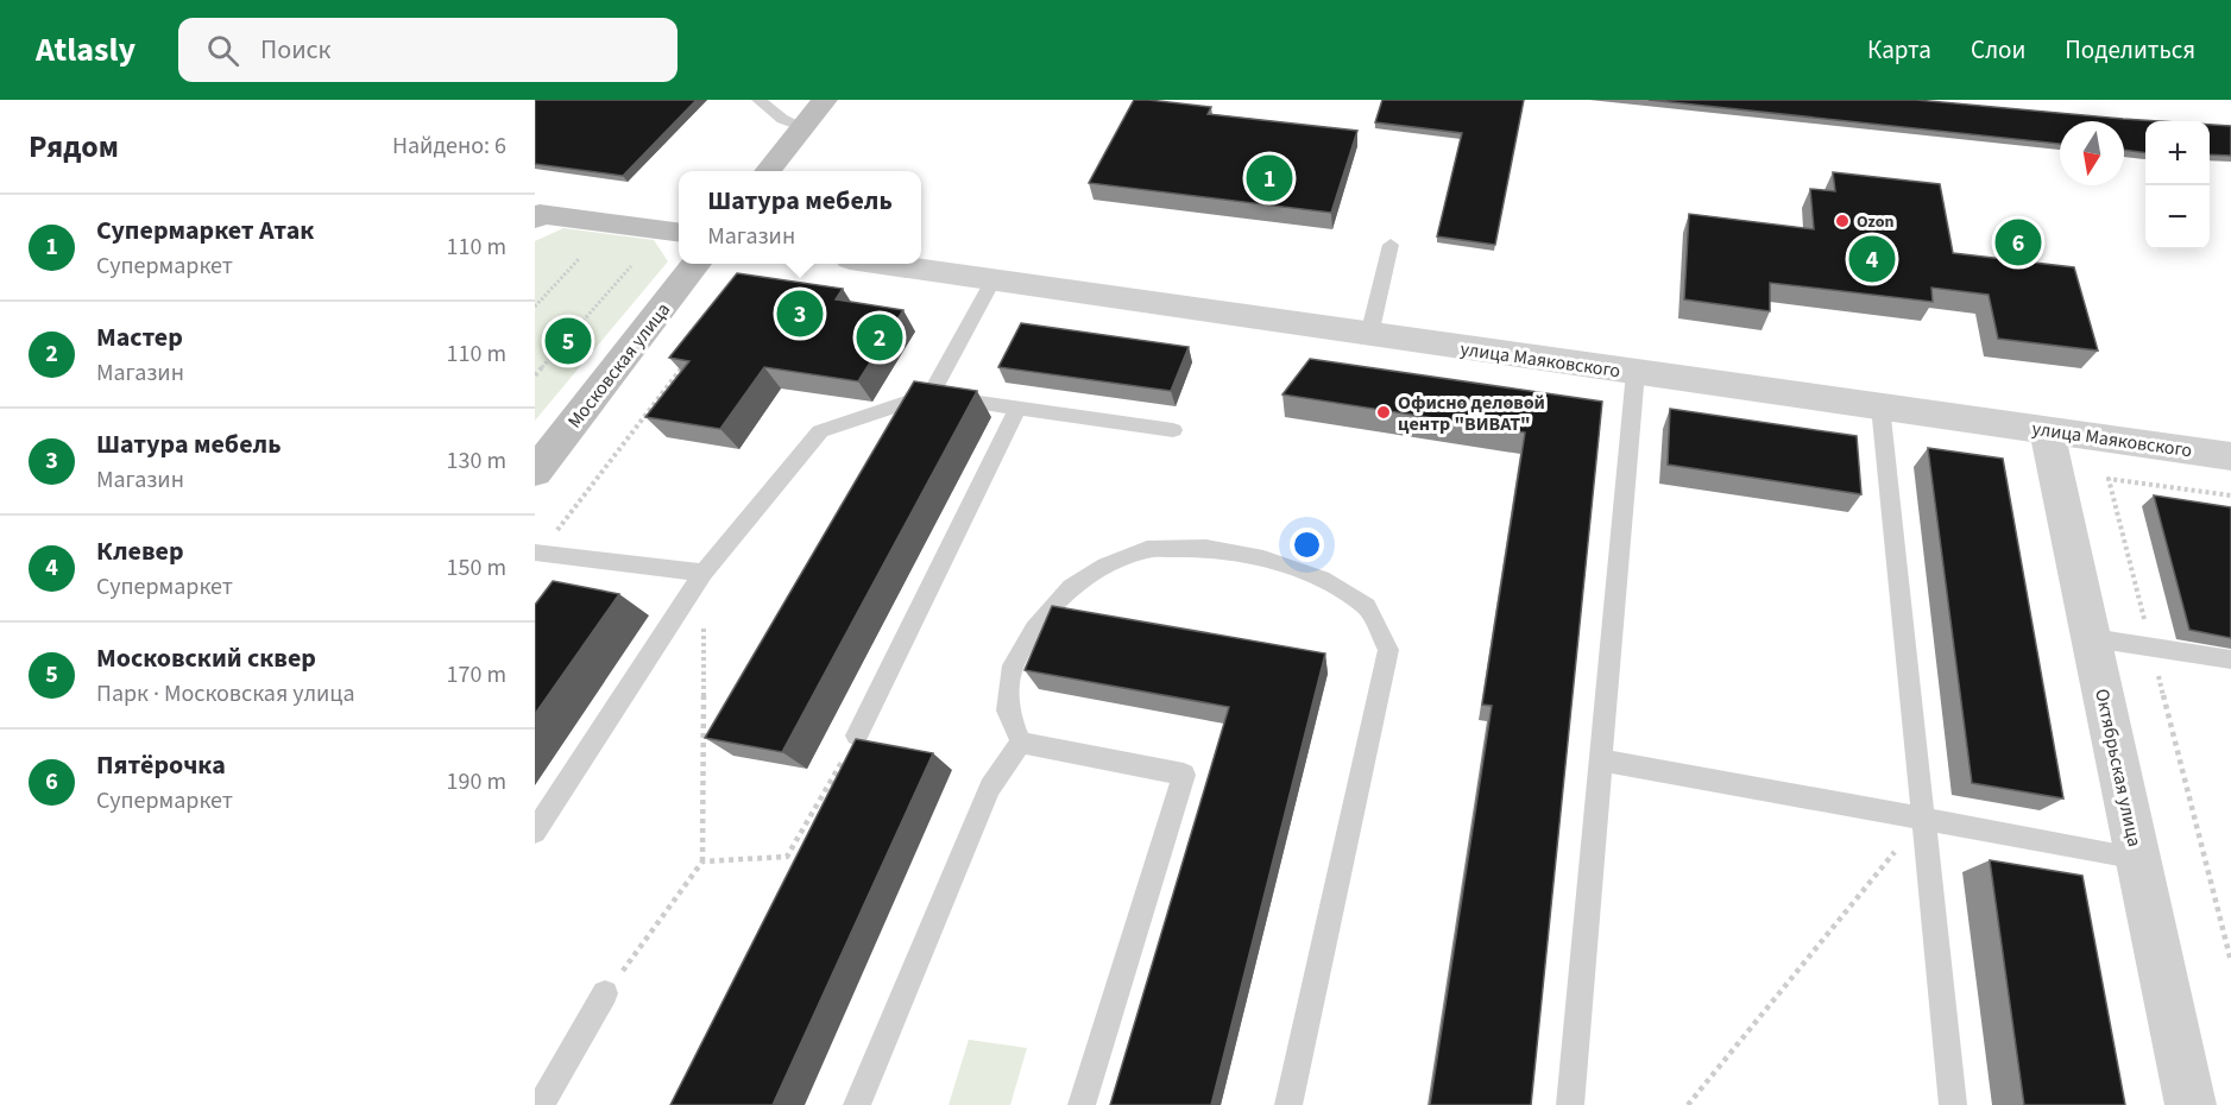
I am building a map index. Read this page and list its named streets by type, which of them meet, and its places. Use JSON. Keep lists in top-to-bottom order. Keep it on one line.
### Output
{"streets":{"main road":["Московская улица"],"street":["улица Маяковского","Октябрьская улица"]},"crossings":[["улица Маяковского","Октябрьская улица"]],"places":["Ozon","Офисно деловой центр \"ВИВАТ\""],"north":"bottom","page":{"header":"Atlasly","search":"Поиск","nav":["Карта","Слои","Поделиться"],"heading":["Рядом","Найдено: 6"],"map_buttons":["+","−"],"pins":["1","6","4","3","2","5"],"popup":["Шатура мебель","Магазин"],"list":[{"mark":"1","name":"Супермаркет Атак","note":"Супермаркет","value":"110 m"},{"mark":"2","name":"Мастер","note":"Магазин","value":"110 m"},{"mark":"3","name":"Шатура мебель","note":"Магазин","value":"130 m"},{"mark":"4","name":"Клевер","note":"Супермаркет","value":"150 m"},{"mark":"5","name":"Московский сквер","note":"Парк · Московская улица","value":"170 m"},{"mark":"6","name":"Пятёрочка","note":"Супермаркет","value":"190 m"}]}}
